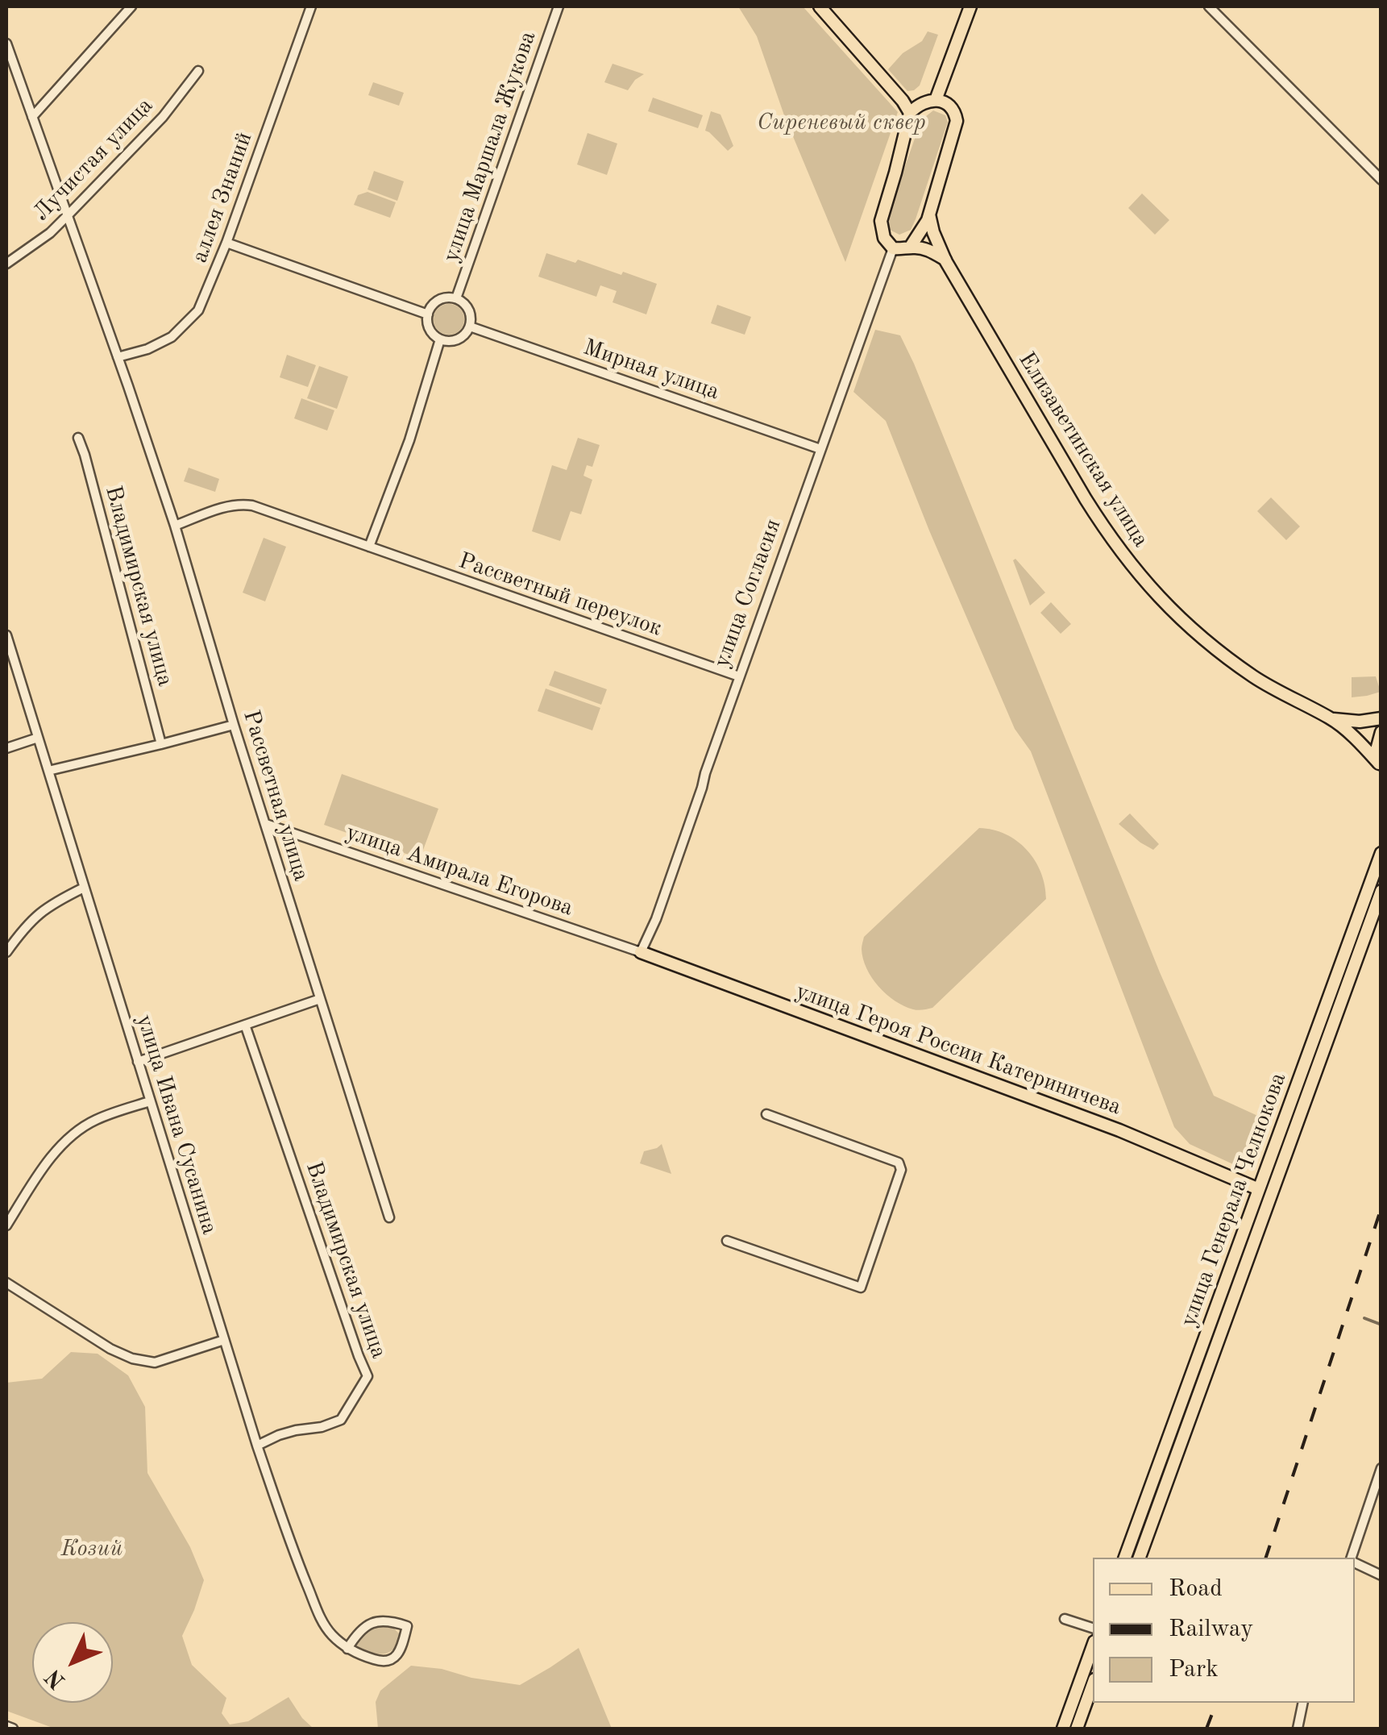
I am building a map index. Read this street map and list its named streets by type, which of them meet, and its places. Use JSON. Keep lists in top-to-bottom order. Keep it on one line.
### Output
{"streets":{"main road":["Елизаветинская улица","улица Героя России Катериничева","улица Генерала Челнокова"],"street":["улица Маршала Жукова","Лучистая улица","аллея Знаний","Мирная улица","Владимирская улица","улица Согласия","Рассветный переулок","Рассветная улица","улица Амирала Егорова","улица Ивана Сусанина"]},"crossings":[["улица Маршала Жукова","Мирная улица"],["Лучистая улица","Рассветная улица"],["аллея Знаний","Рассветная улица"],["Мирная улица","улица Согласия"],["Владимирская улица","улица Ивана Сусанина"],["улица Согласия","Рассветный переулок"],["улица Согласия","улица Амирала Егорова"],["улица Согласия","улица Героя России Катериничева"],["Рассветный переулок","Рассветная улица"],["Рассветная улица","улица Амирала Егорова"],["улица Амирала Егорова","улица Героя России Катериничева"],["улица Героя России Катериничева","улица Генерала Челнокова"]],"parks":["Сиреневый сквер","Козий"],"legend":["Road","Railway","Park"],"north":"bottom left"}
